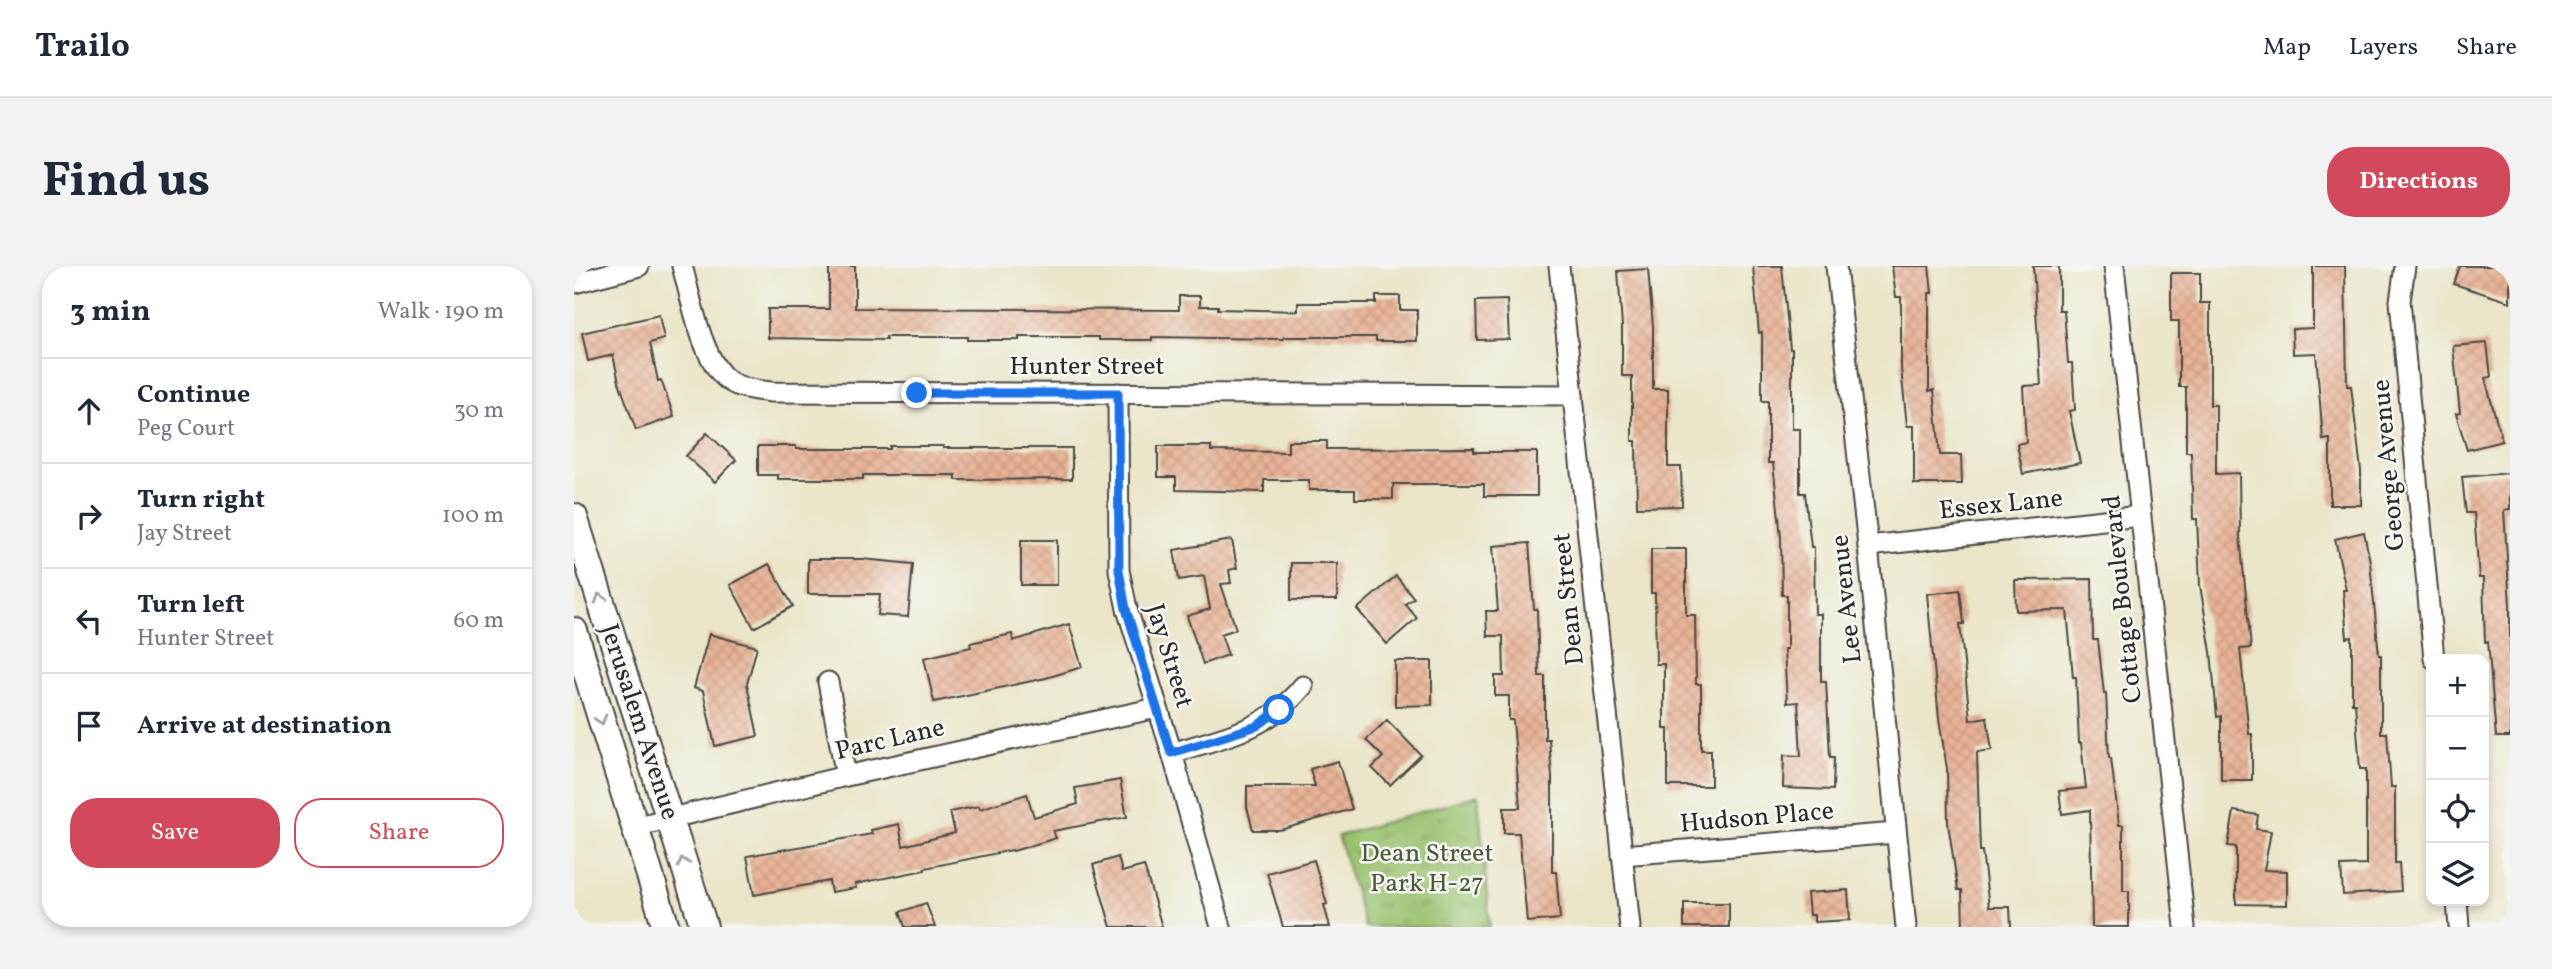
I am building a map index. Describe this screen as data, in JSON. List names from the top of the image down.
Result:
{
  "streets": {
    "main road": ["Jerusalem Avenue"],
    "street": [
      "Hunter Street",
      "George Avenue",
      "Essex Lane",
      "Dean Street",
      "Lee Avenue",
      "Cottage Boulevard",
      "Jay Street",
      "Parc Lane",
      "Hudson Place"
    ]
  },
  "crossings": [
    ["Hunter Street", "Dean Street"],
    ["Hunter Street", "Jay Street"],
    ["Essex Lane", "Lee Avenue"],
    ["Essex Lane", "Cottage Boulevard"],
    ["Dean Street", "Hudson Place"],
    ["Lee Avenue", "Hudson Place"],
    ["Jay Street", "Parc Lane"],
    ["Jerusalem Avenue", "Parc Lane"]
  ],
  "parks": ["Dean Street Park H-27"],
  "page": {
    "header": "Trailo",
    "nav": ["Map", "Layers", "Share"],
    "buttons": [
      "Directions",
      ["Save", "Share"]
    ],
    "title": "Find us",
    "heading": ["3 min", "Walk · 190 m"],
    "list": [
      ["Continue", "Peg Court", "30 m"],
      ["Turn right", "Jay Street", "100 m"],
      ["Turn left", "Hunter Street", "60 m"],
      "Arrive at destination"
    ],
    "map_buttons": ["+", "−"]
  }
}
